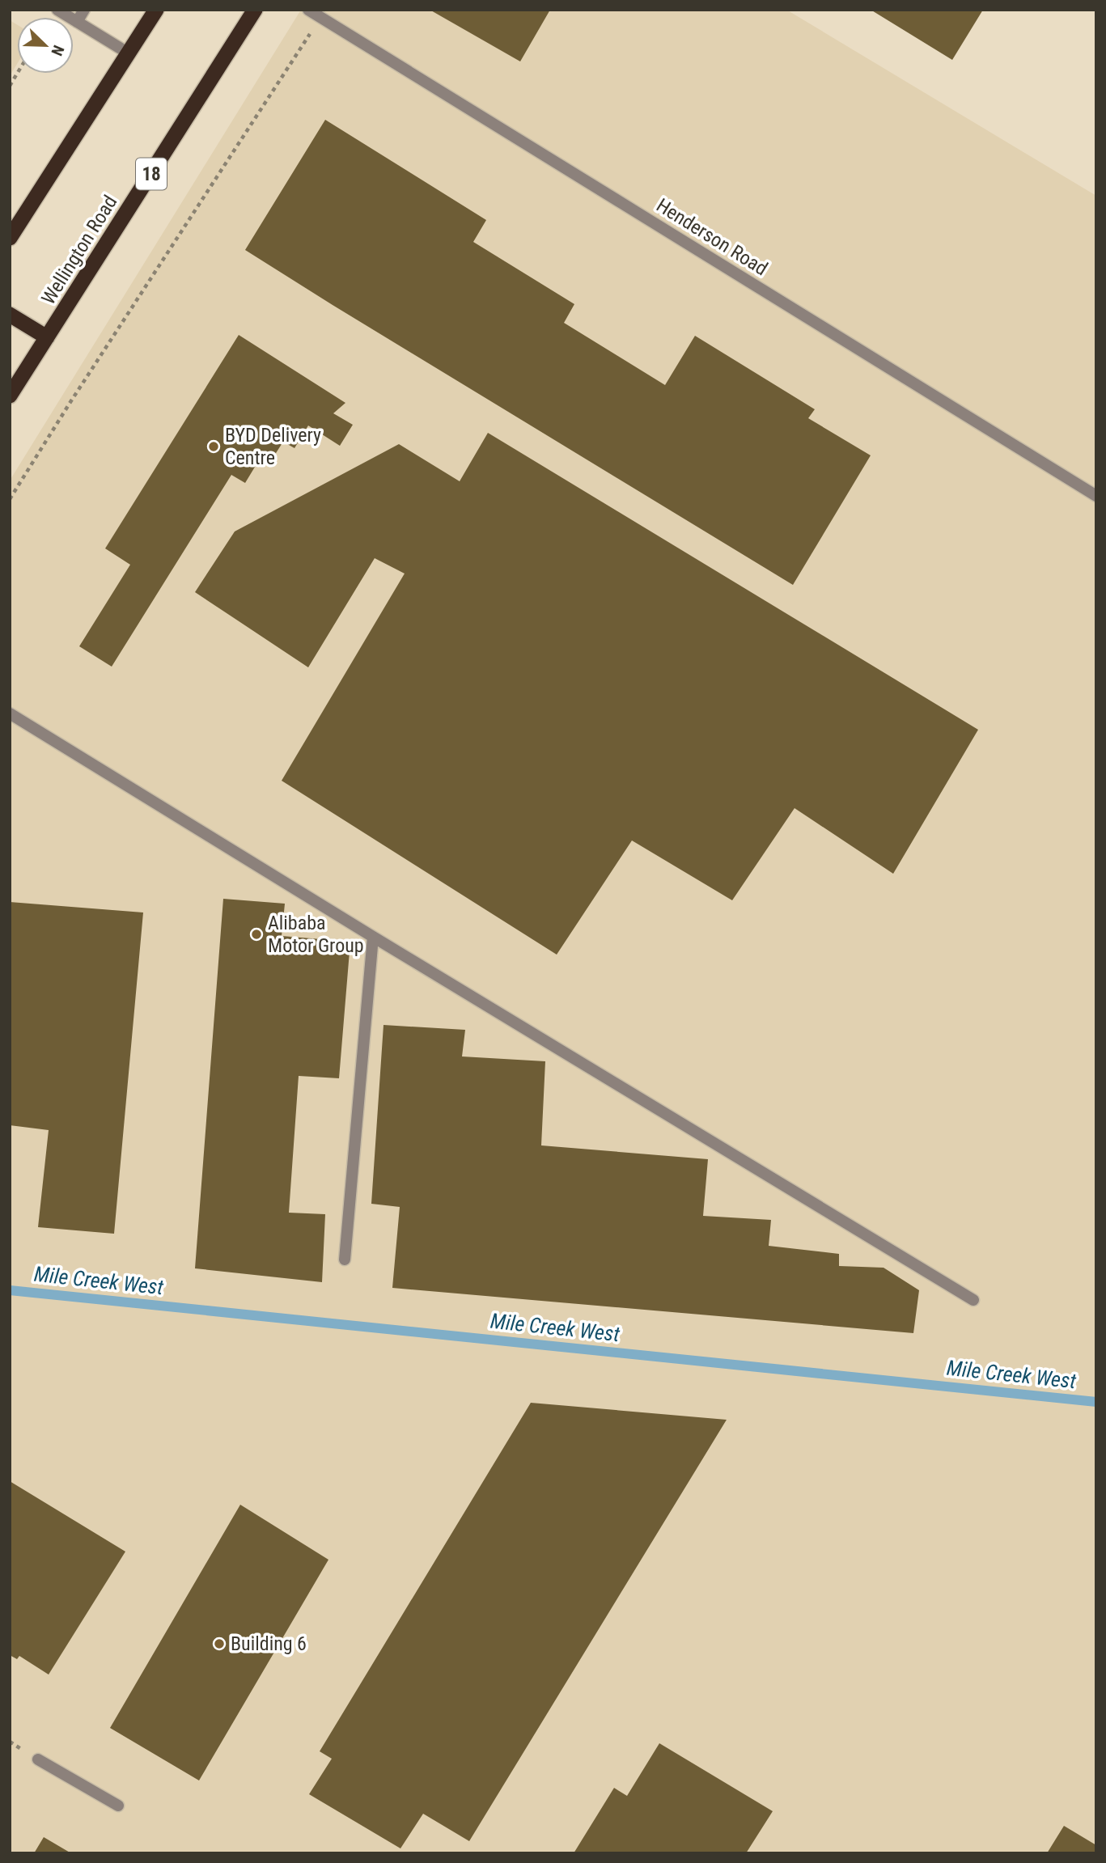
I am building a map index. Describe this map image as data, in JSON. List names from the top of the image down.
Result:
{
  "streets": {
    "highway": ["18", "Wellington Road"],
    "street": ["Henderson Road"]
  },
  "water": ["Mile Creek West"],
  "places": ["BYD Delivery Centre", "Alibaba Motor Group", "Building 6"],
  "north": "bottom right"
}
